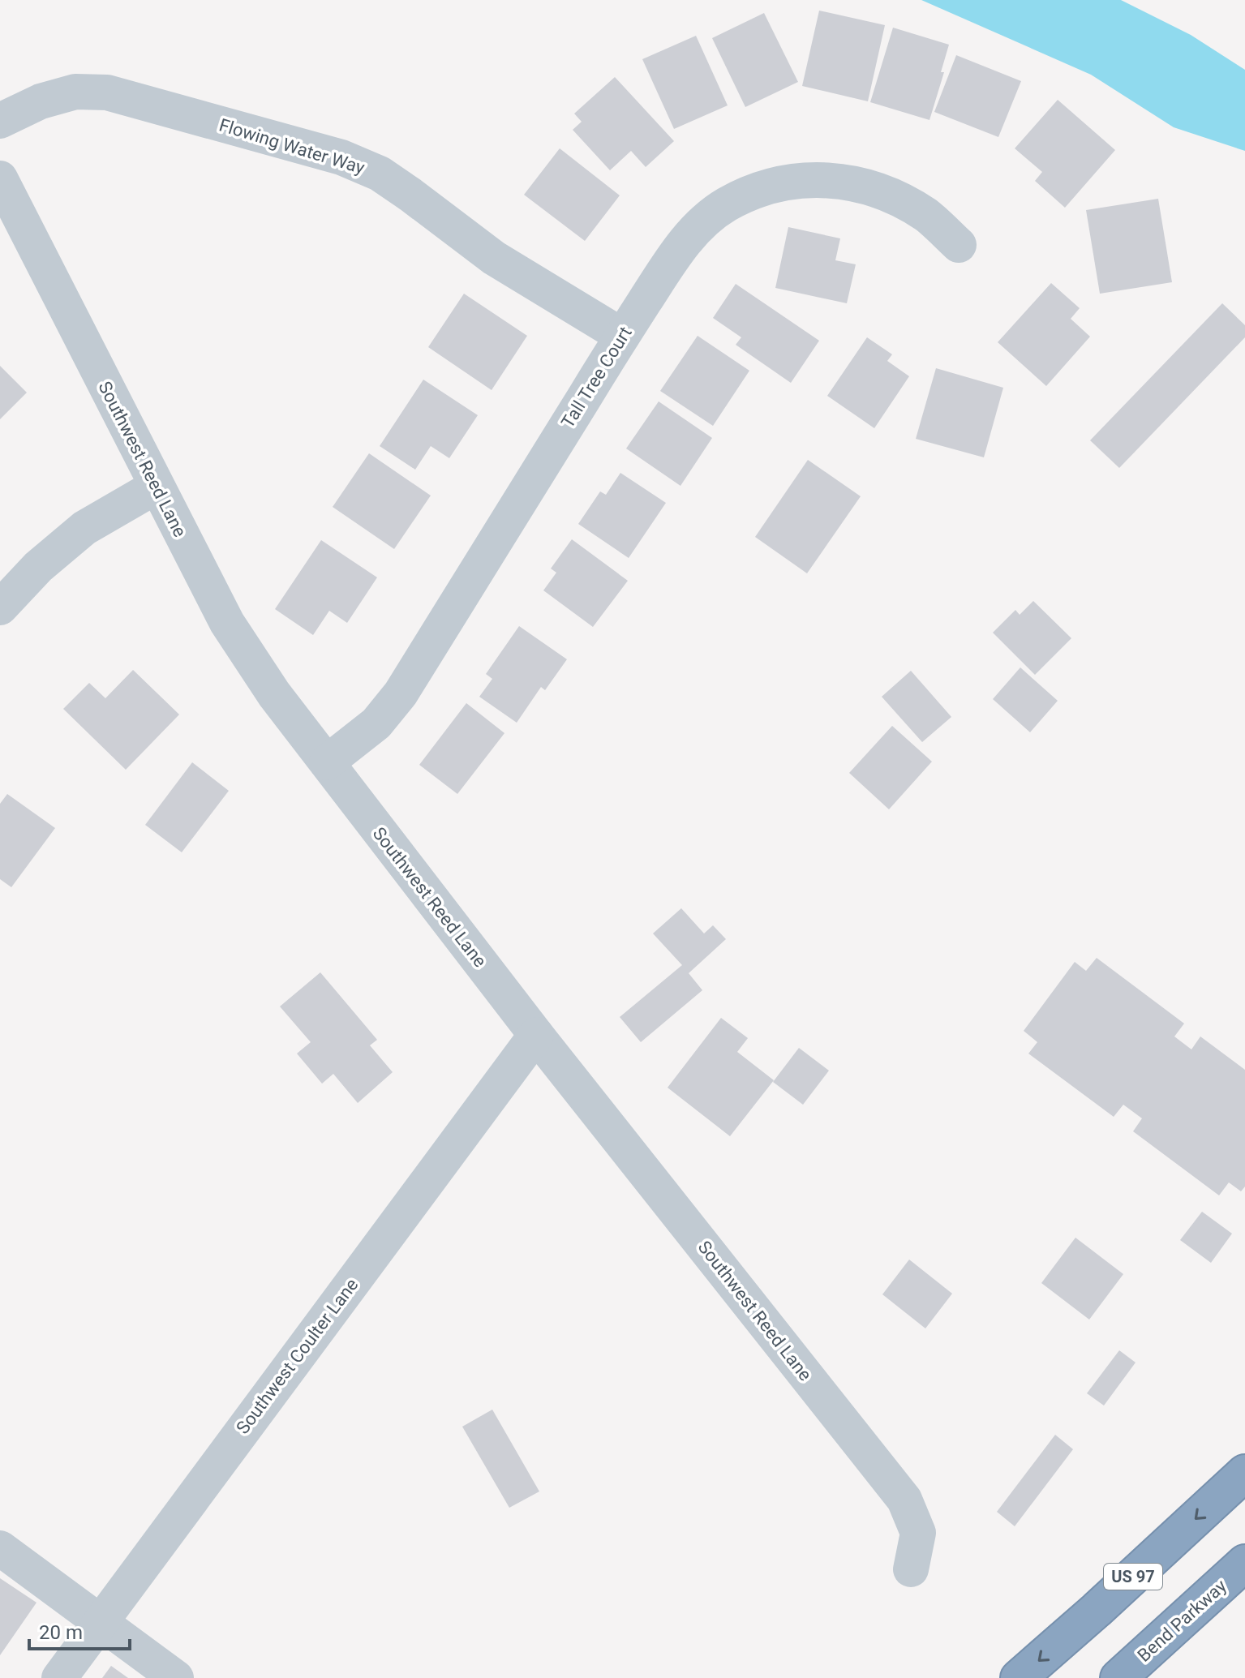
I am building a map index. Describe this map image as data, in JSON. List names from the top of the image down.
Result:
{
  "streets": {
    "highway": ["US 97", "Bend Parkway"],
    "street": [
      "Flowing Water Way",
      "Tall Tree Court",
      "Southwest Reed Lane",
      "Southwest Coulter Lane"
    ]
  },
  "crossings": [
    ["Flowing Water Way", "Tall Tree Court"],
    ["Tall Tree Court", "Southwest Reed Lane"],
    ["Southwest Reed Lane", "Southwest Coulter Lane"]
  ],
  "scale_bar": "20 m"
}
